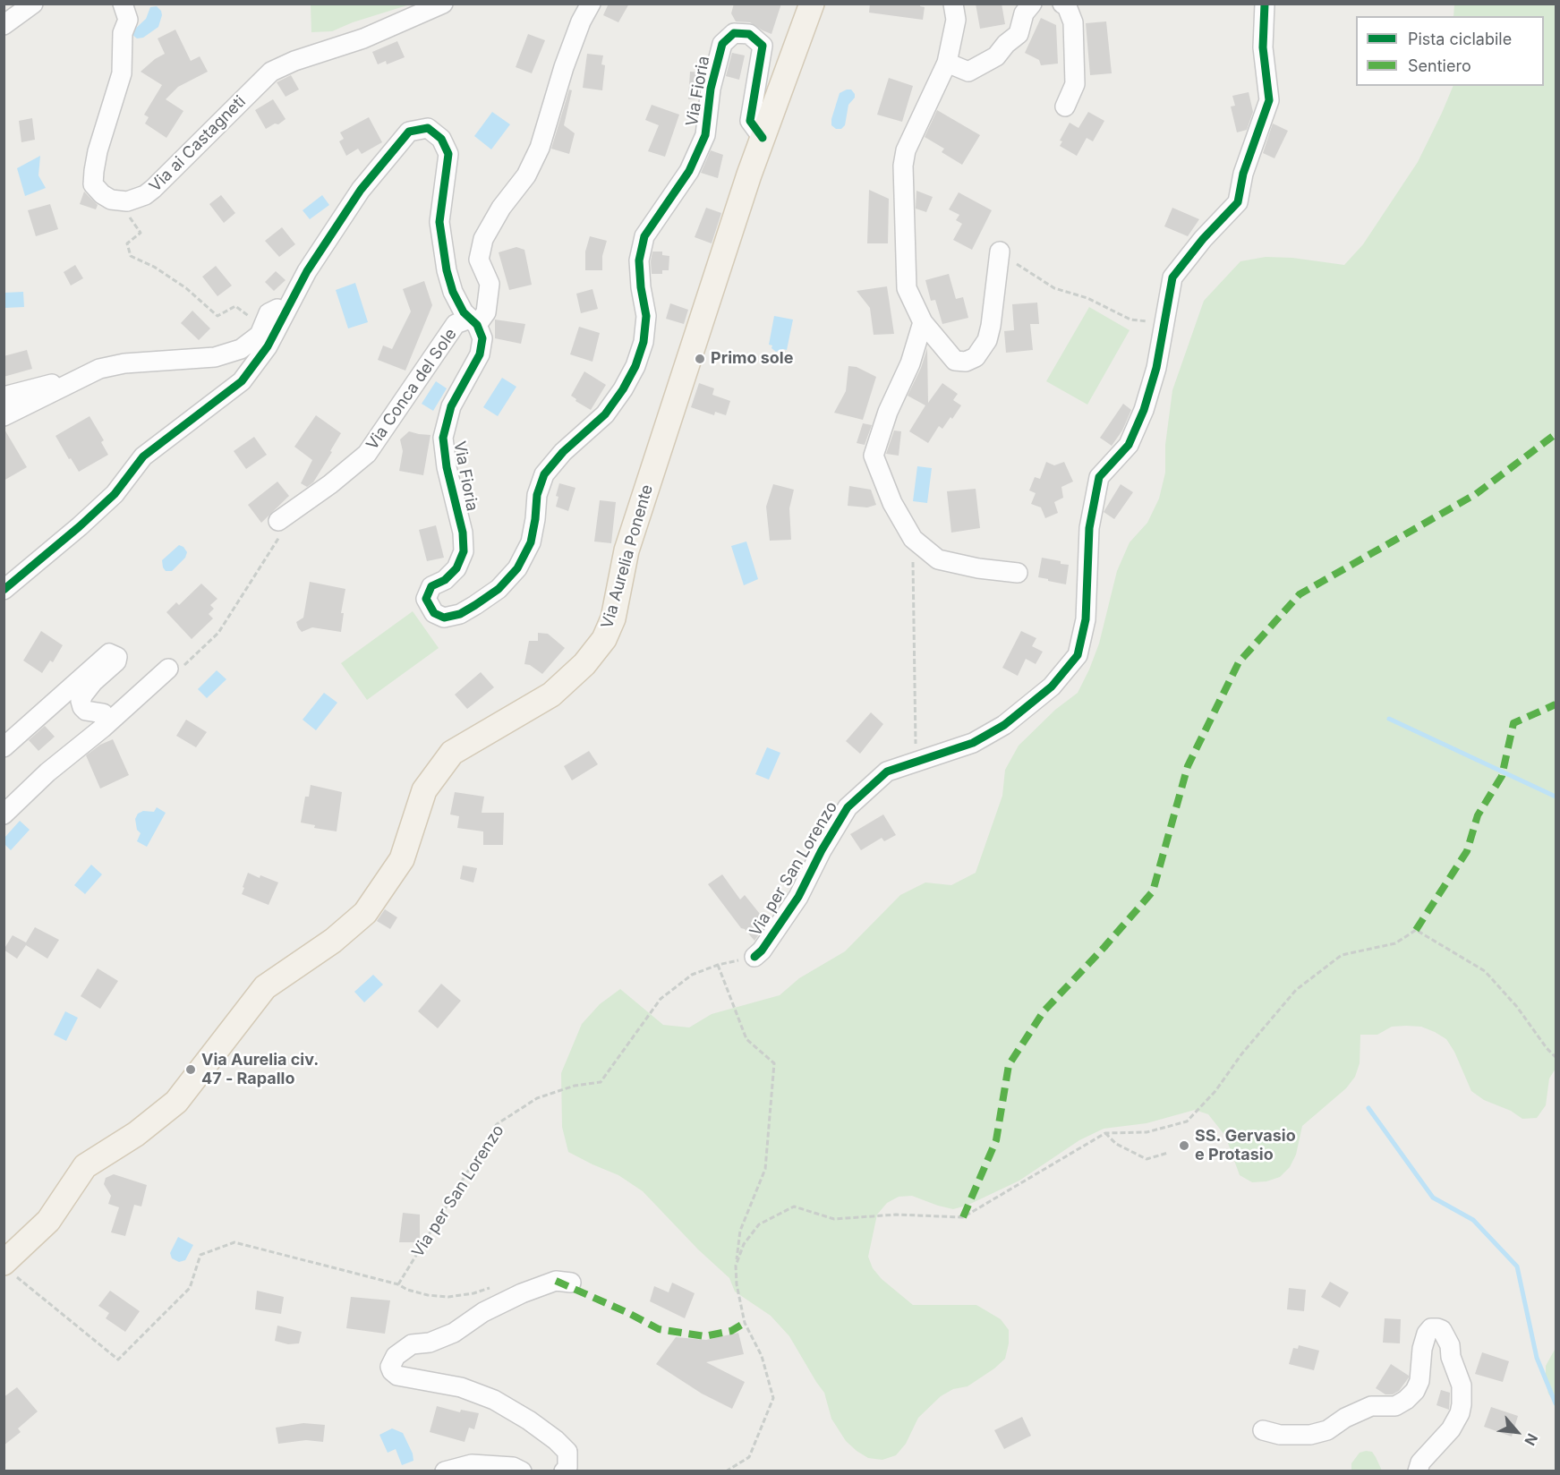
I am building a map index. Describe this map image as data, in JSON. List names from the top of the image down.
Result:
{
  "streets": {
    "main road": ["Via Aurelia Ponente"],
    "street": [
      "Via Fioria",
      "Via ai Castagneti",
      "Via Conca del Sole",
      "Via per San Lorenzo"
    ]
  },
  "crossings": [
    ["Via Fioria", "Via Conca del Sole"],
    ["Via Fioria", "Via Aurelia Ponente"]
  ],
  "places": ["Primo sole", "Via Aurelia civ. 47 - Rapallo", "SS. Gervasio e Protasio"],
  "legend": ["Pista ciclabile", "Sentiero"],
  "north": "bottom right"
}
